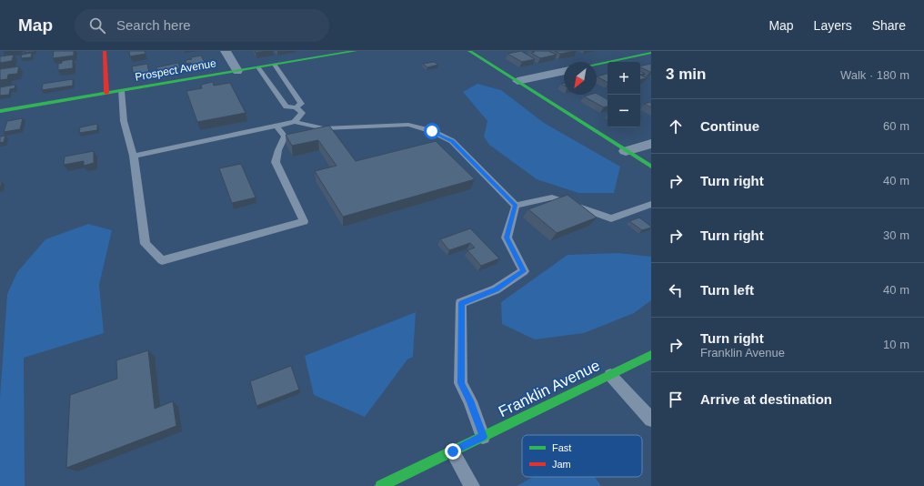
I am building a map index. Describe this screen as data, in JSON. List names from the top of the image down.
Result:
{
  "streets": {
    "street": ["Prospect Avenue", "Franklin Avenue"]
  },
  "legend": ["Fast", "Jam"],
  "north": "bottom left",
  "page": {
    "header": "Map",
    "search": "Search here",
    "nav": ["Map", "Layers", "Share"],
    "heading": ["3 min", "Walk · 180 m"],
    "map_buttons": ["+", "−"],
    "list": [
      ["Continue", "60 m"],
      ["Turn right", "40 m"],
      ["Turn right", "30 m"],
      ["Turn left", "40 m"],
      ["Turn right", "Franklin Avenue", "10 m"],
      "Arrive at destination"
    ]
  }
}
